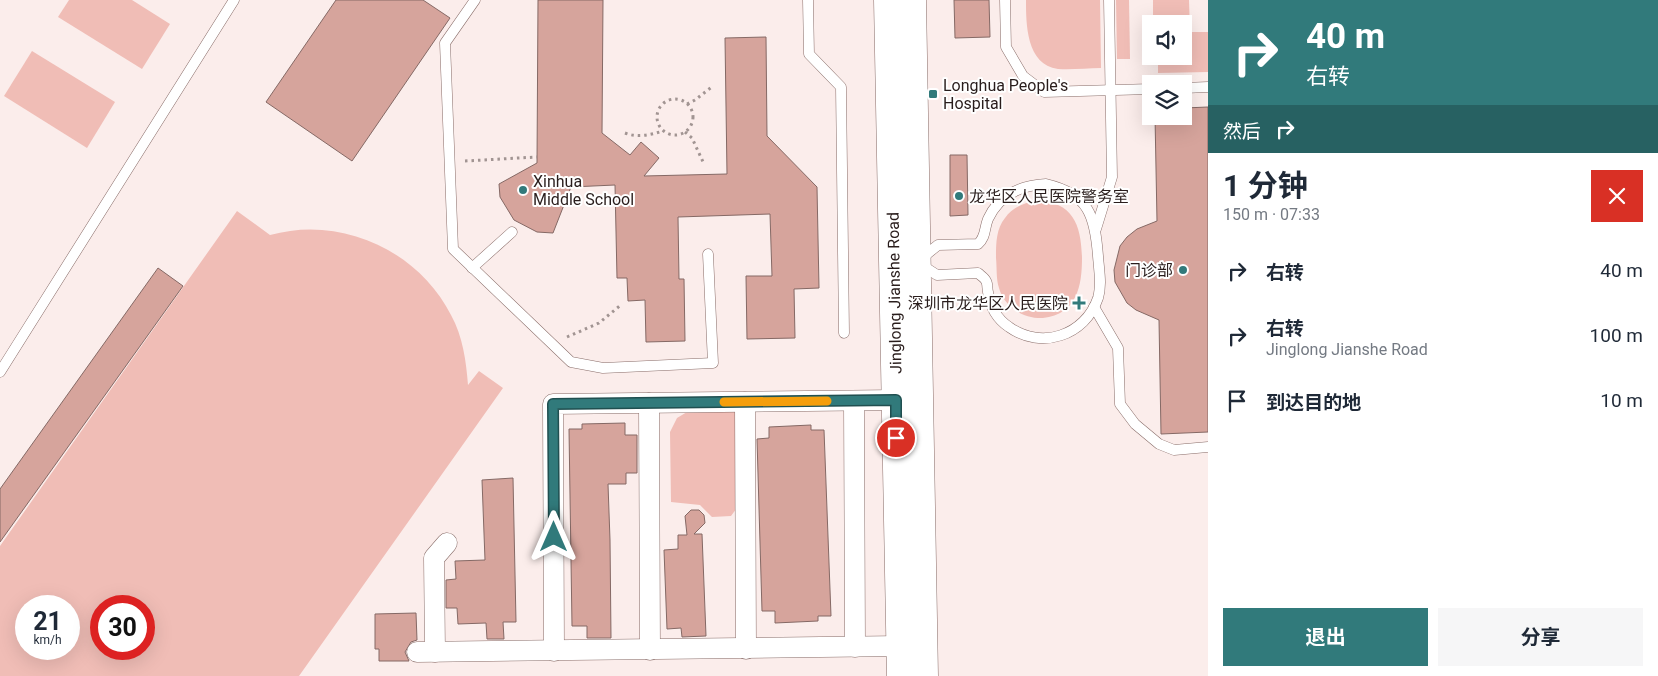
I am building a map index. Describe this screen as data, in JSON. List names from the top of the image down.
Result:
{
  "streets": {
    "main road": ["Jinglong Jianshe Road"]
  },
  "places": {
    "transit": ["Longhua People's Hospital"],
    "other": ["Xinhua Middle School", "龙华区人民医院警务室", "门诊部"],
    "health": ["深圳市龙华区人民医院"]
  },
  "page": {
    "turn": ["40 m", "右转"],
    "then": "然后",
    "heading": ["1 分钟", "150 m · 07:33"],
    "list": [
      {
        "name": "右转",
        "value": "40 m"
      },
      {
        "name": "右转",
        "note": "Jinglong Jianshe Road",
        "value": "100 m"
      },
      {
        "name": "到达目的地",
        "value": "10 m"
      }
    ],
    "speed": "21 km/h",
    "limit": "30",
    "buttons": ["退出", "分享"]
  }
}
